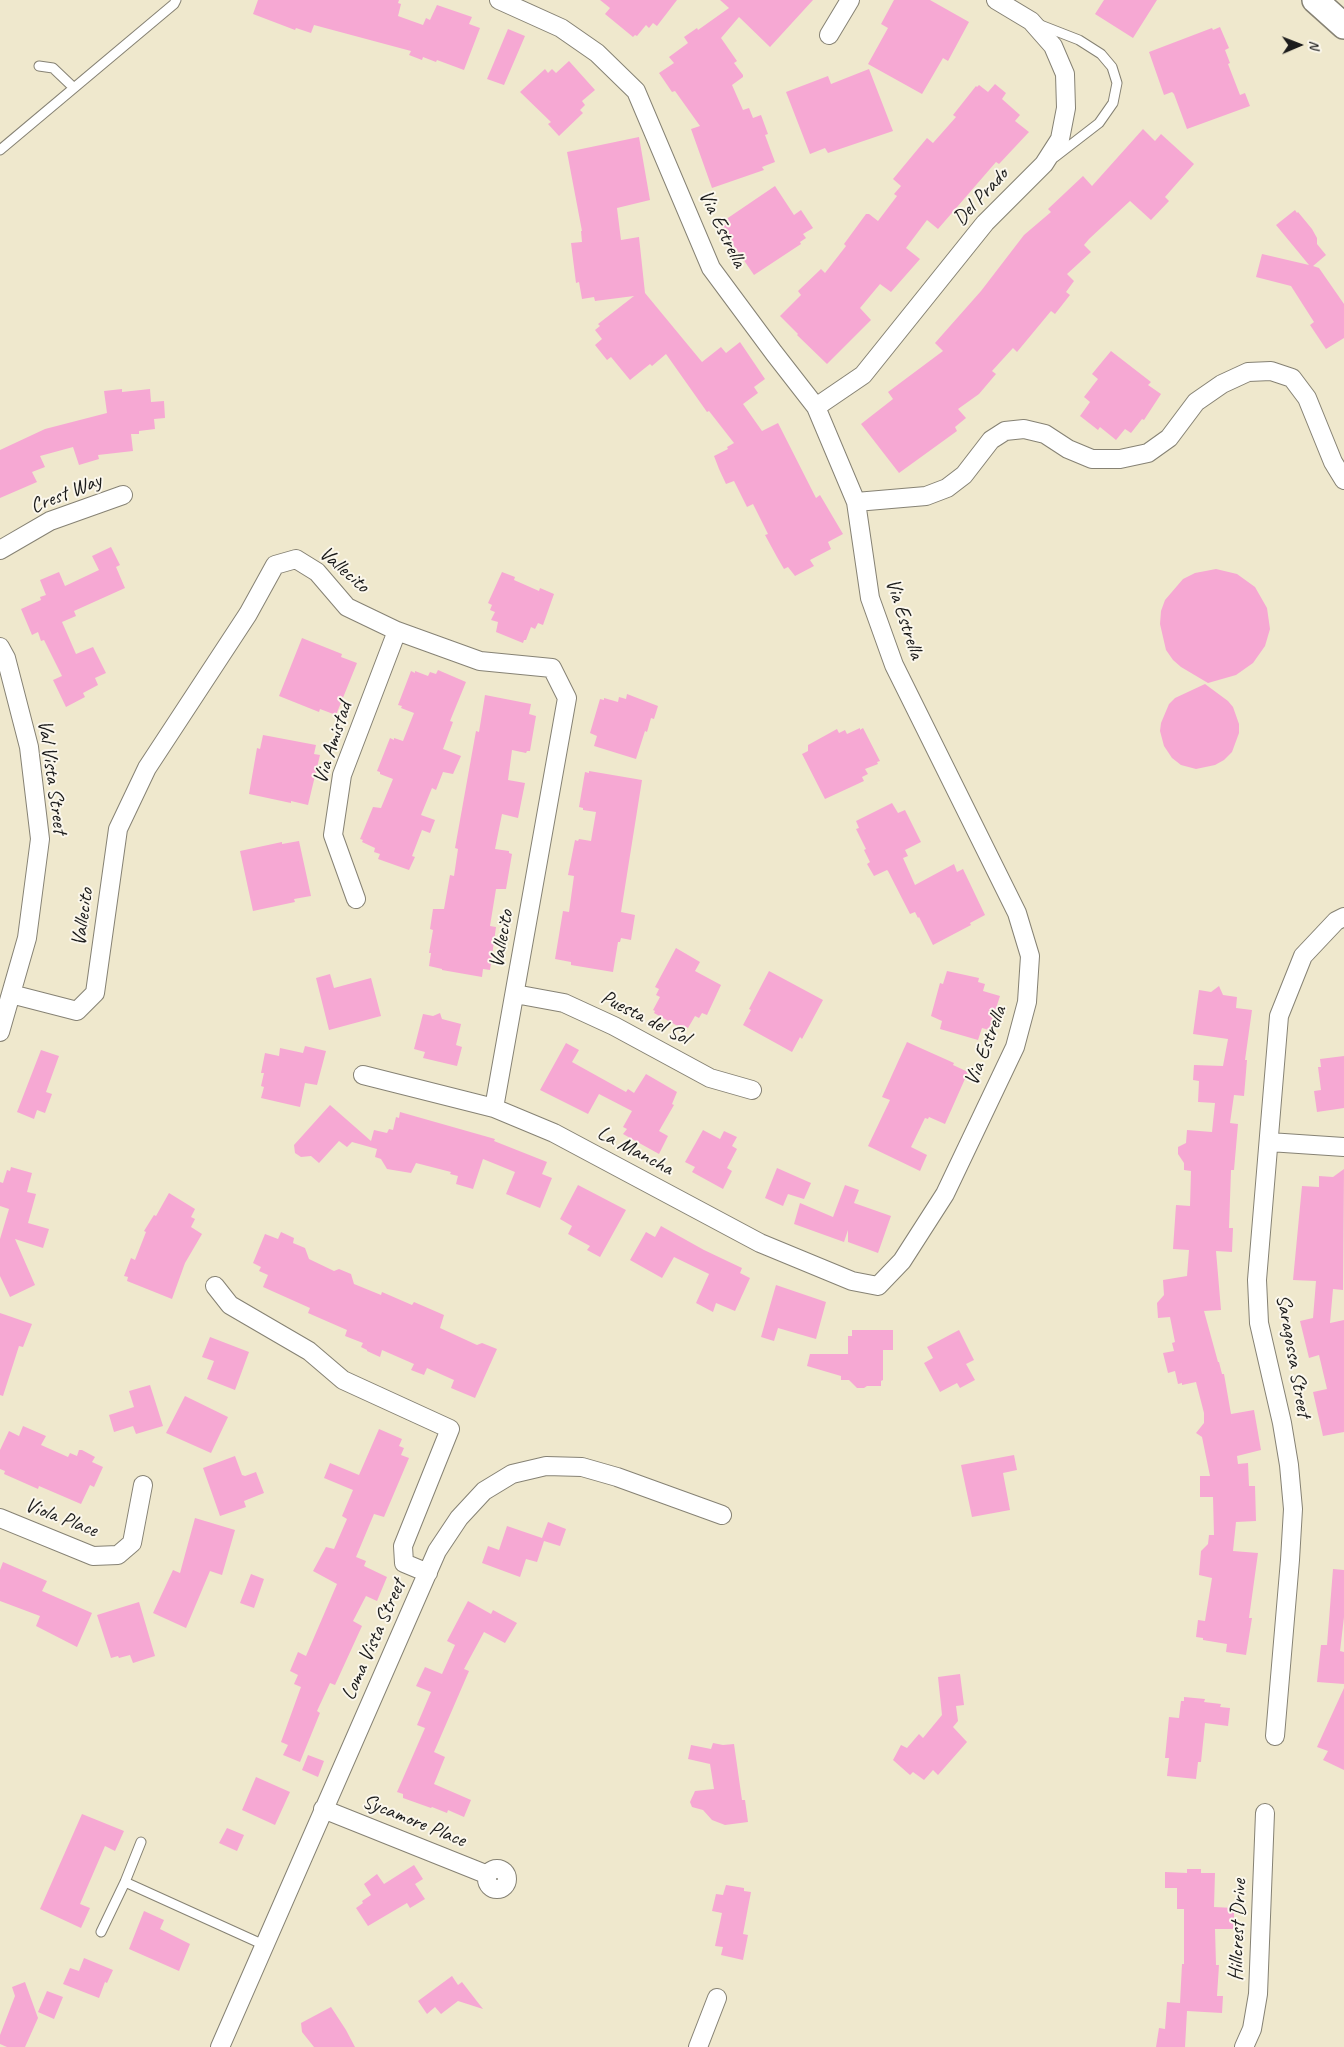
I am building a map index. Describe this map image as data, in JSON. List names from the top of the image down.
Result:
{
  "streets": {
    "street": [
      "Del Prado",
      "Via Estrella",
      "Crest Way",
      "Vallecito",
      "Via Amistad",
      "Val Vista Street",
      "Puesta del Sol",
      "La Mancha",
      "Saragossa Street",
      "Viola Place",
      "Loma Vista Street",
      "Sycamore Place",
      "Hillcrest Drive"
    ]
  },
  "crossings": [
    ["Del Prado", "Via Estrella"],
    ["Via Estrella", "La Mancha"],
    ["Vallecito", "Via Amistad"],
    ["Vallecito", "Val Vista Street"],
    ["Vallecito", "Puesta del Sol"],
    ["Vallecito", "La Mancha"],
    ["Loma Vista Street", "Sycamore Place"]
  ],
  "north": "right"
}
